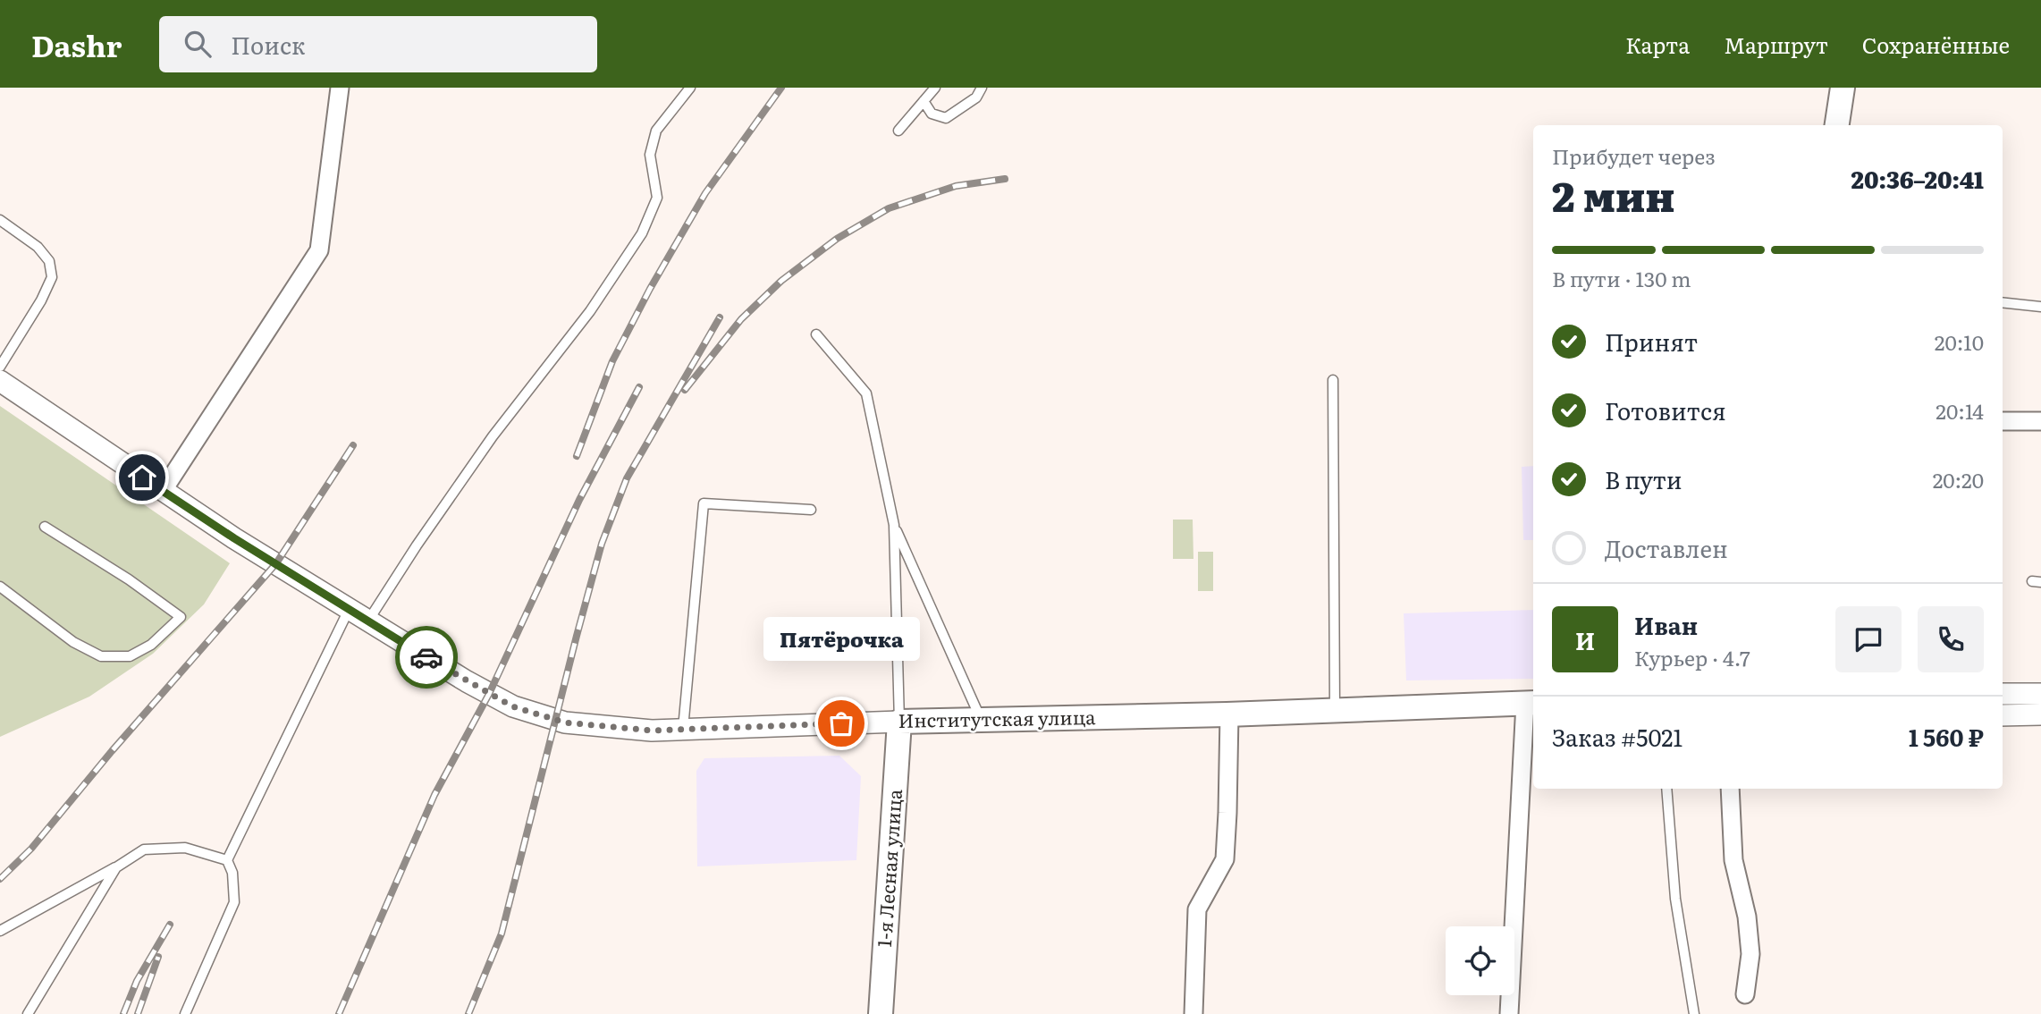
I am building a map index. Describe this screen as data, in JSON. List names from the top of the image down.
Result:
{
  "streets": {
    "main road": ["Институтская улица", "1-я Лесная улица"]
  },
  "crossings": [
    ["Институтская улица", "1-я Лесная улица"]
  ],
  "places": ["Пятёрочка"],
  "page": {
    "header": "Dashr",
    "search": "Поиск",
    "nav": ["Карта", "Маршрут", "Сохранённые"],
    "heading": ["2 мин", "Прибудет через", "20:36–20:41"],
    "panel": [
      "Иван",
      "Курьер · 4.7",
      "Заказ #5021",
      "1 560 ₽"
    ],
    "bar": "В пути · 130 m",
    "list": [
      ["Принят", "20:10"],
      ["Готовится", "20:14"],
      ["В пути", "20:20"],
      "Доставлен"
    ],
    "round": "И",
    "bubble": "Пятёрочка"
  }
}
